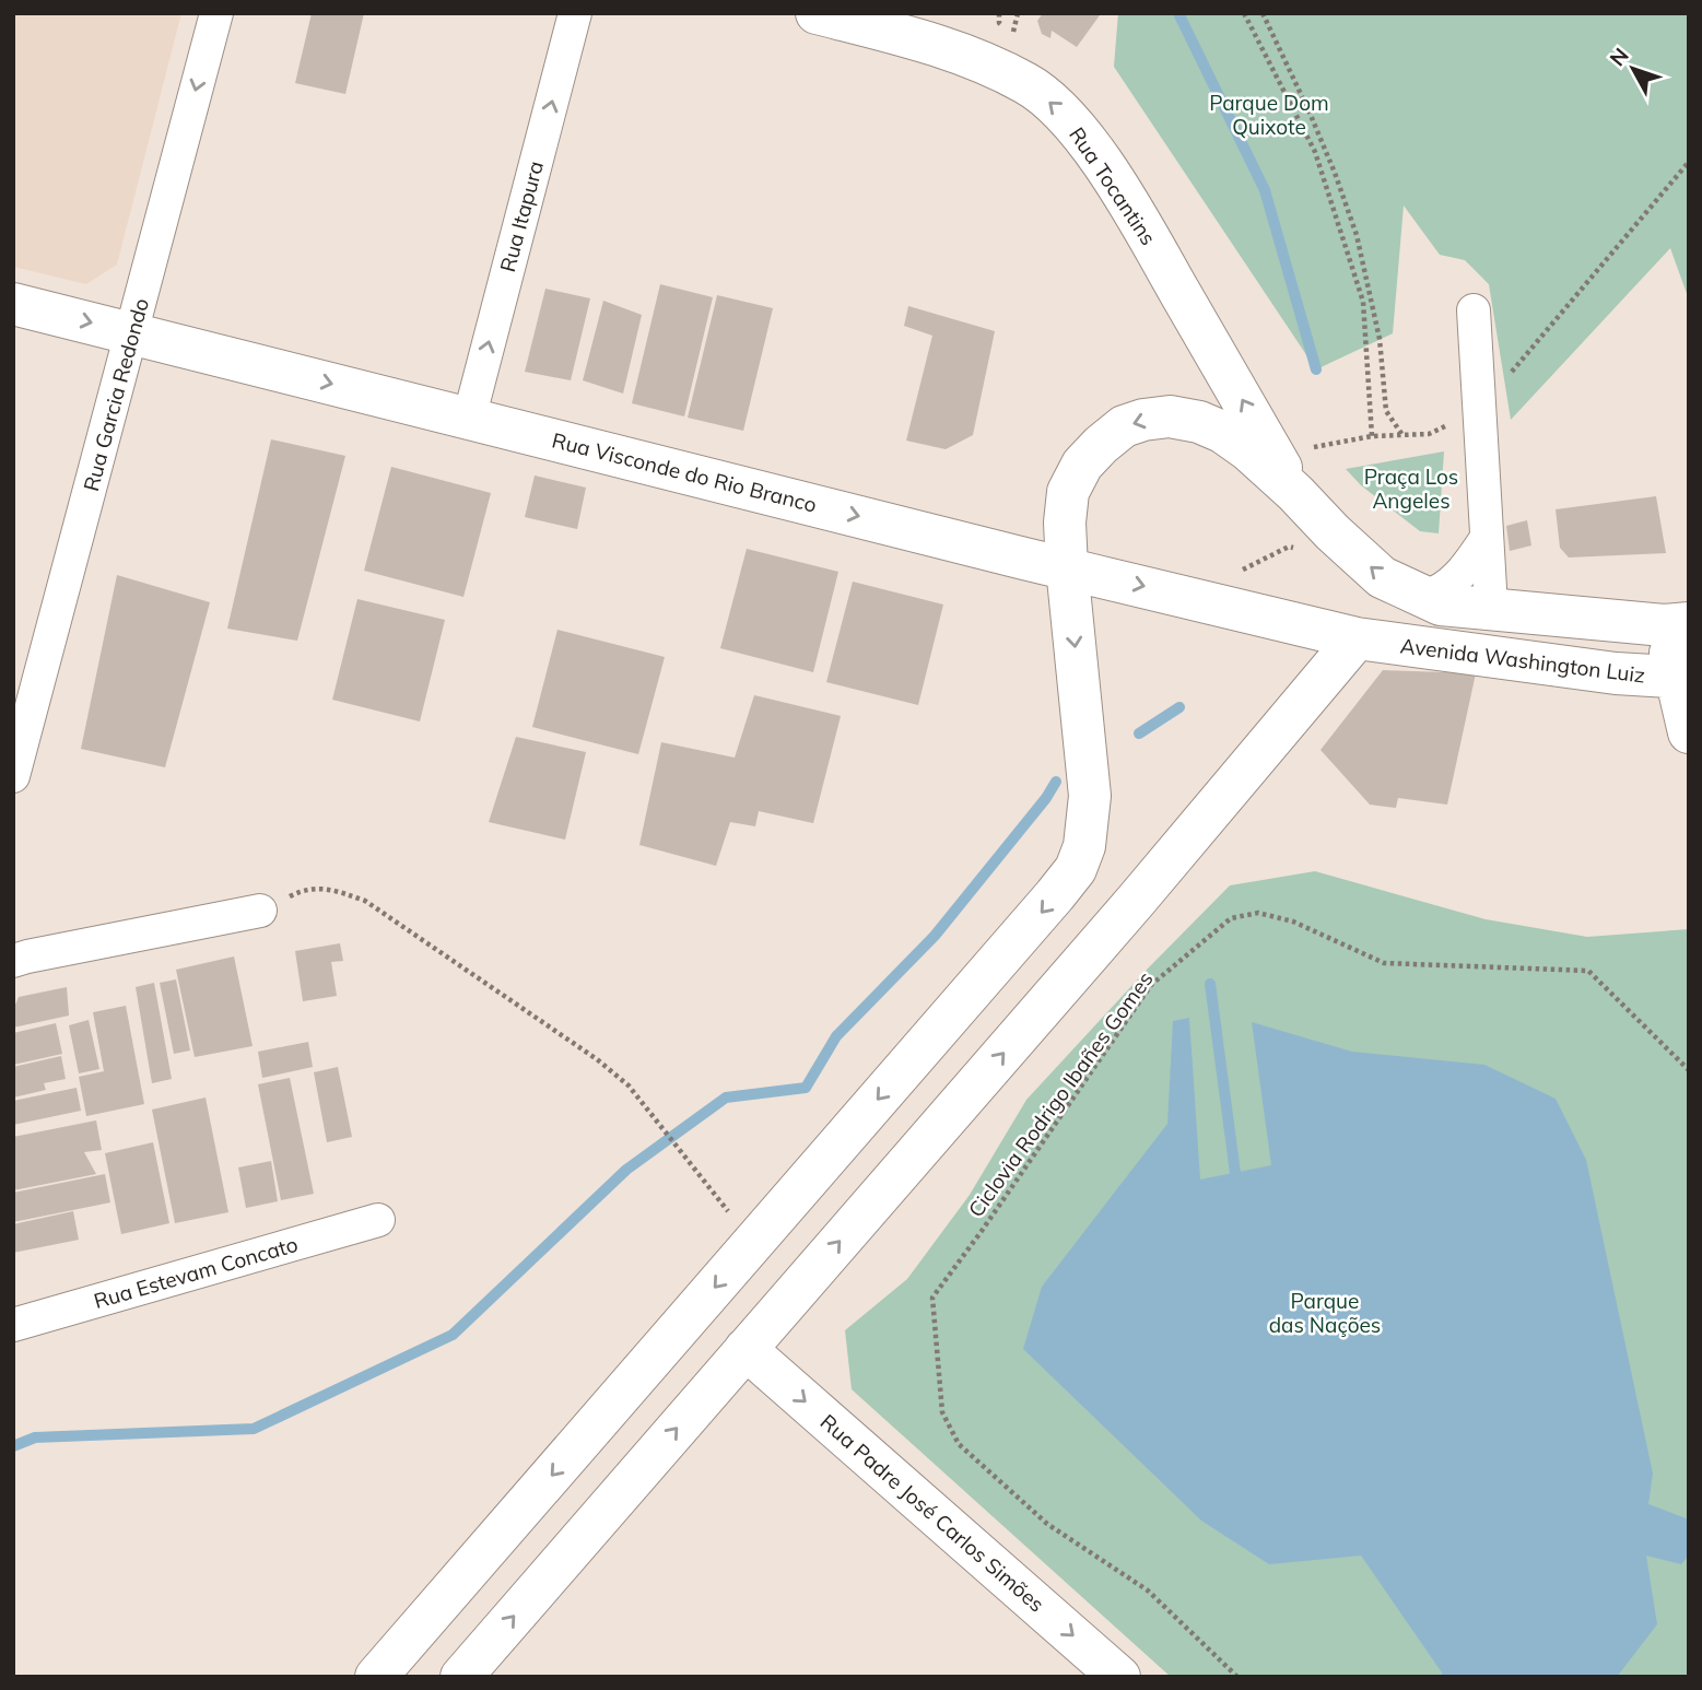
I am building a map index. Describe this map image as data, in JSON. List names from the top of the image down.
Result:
{
  "streets": {
    "main road": [
      "Rua Tocantins",
      "Rua Visconde do Rio Branco",
      "Avenida Washington Luiz",
      "Rua Padre José Carlos Simões"
    ],
    "street": ["Rua Itapura", "Rua Garcia Redondo", "Rua Estevam Concato"],
    "path": ["Ciclovia Rodrigo Ibañes Gomes"]
  },
  "crossings": [
    ["Rua Itapura", "Rua Visconde do Rio Branco"],
    ["Rua Garcia Redondo", "Rua Visconde do Rio Branco"],
    ["Rua Visconde do Rio Branco", "Avenida Washington Luiz"]
  ],
  "one_way": [
    "Rua Tocantins",
    "Rua Itapura",
    "Rua Garcia Redondo",
    "Rua Visconde do Rio Branco",
    "Rua Padre José Carlos Simões"
  ],
  "parks": ["Parque Dom Quixote", "Praça Los Angeles", "Parque das Nações"],
  "north": "top left"
}
